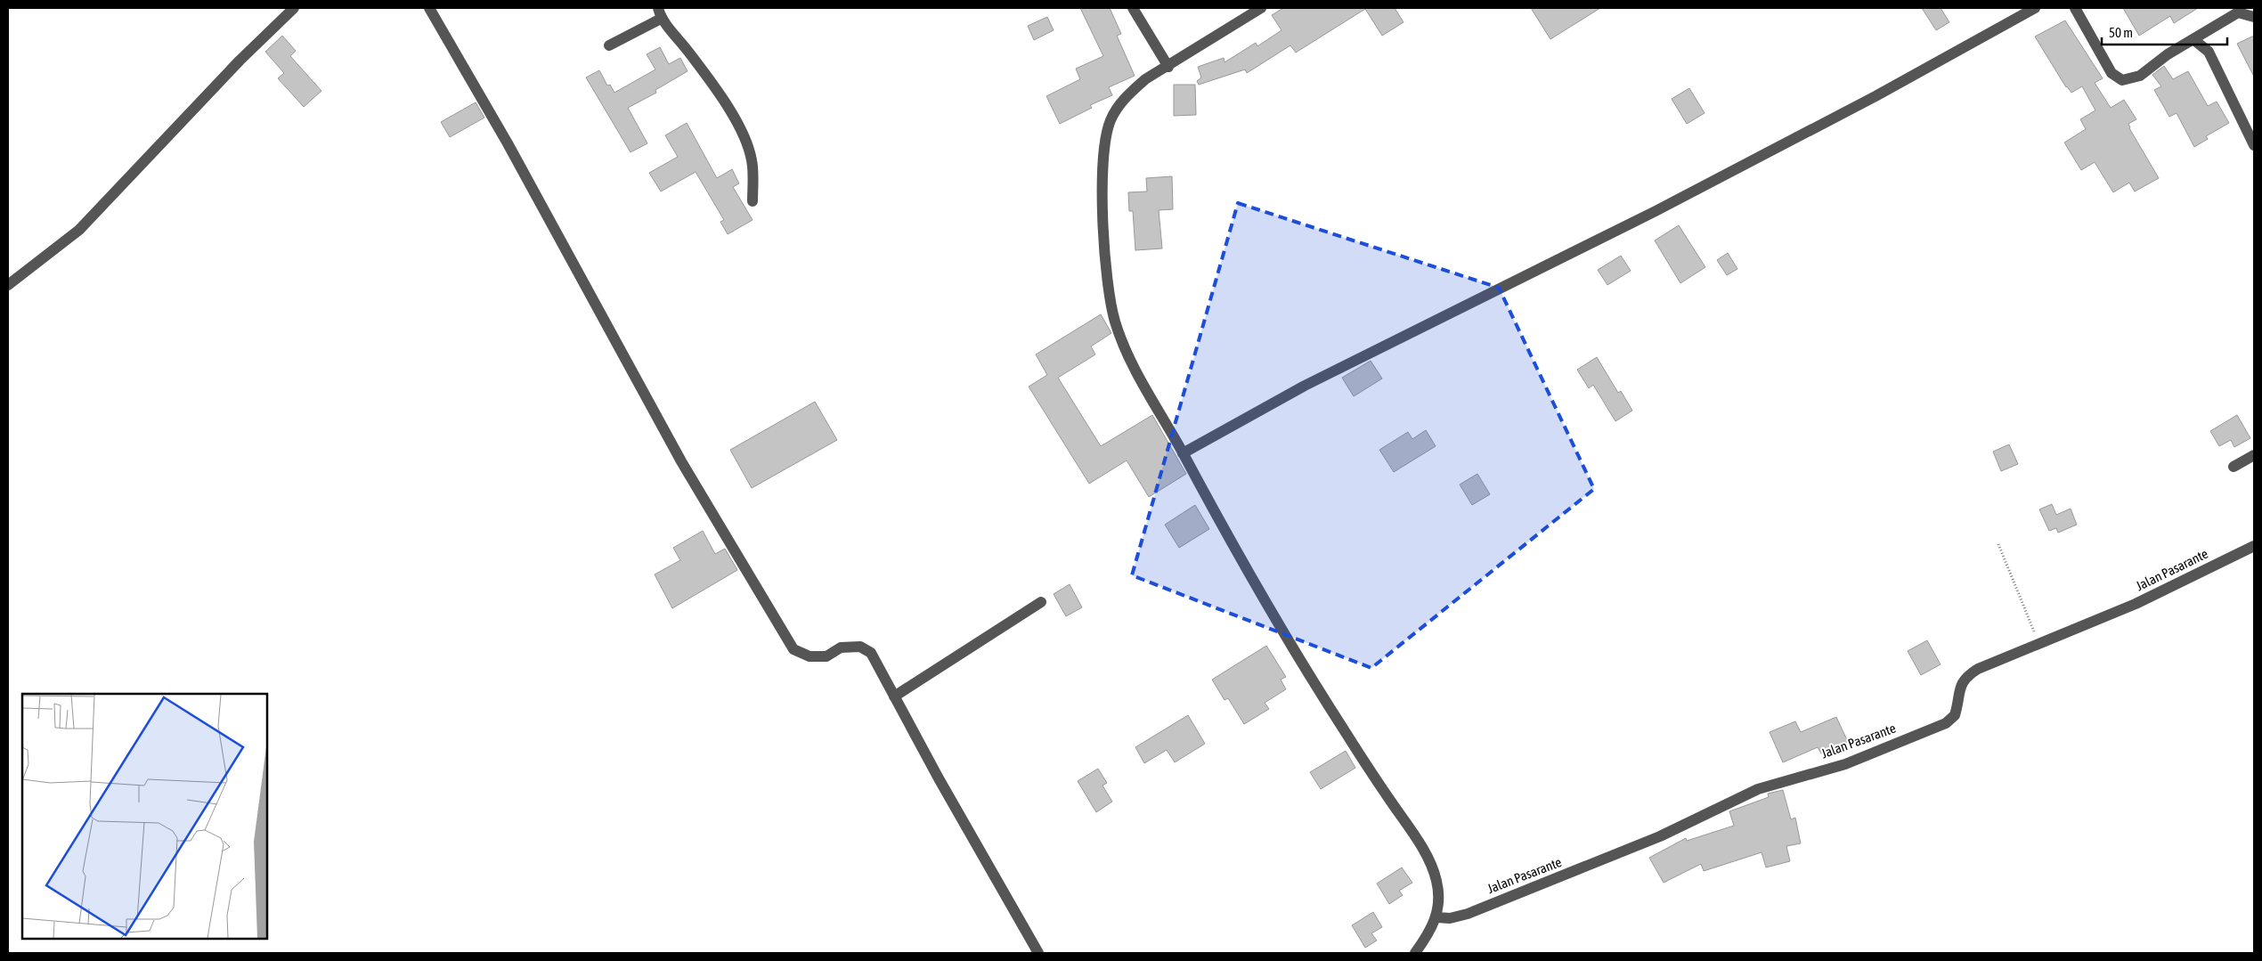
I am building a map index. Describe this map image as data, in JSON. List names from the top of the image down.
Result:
{
  "streets": {
    "street": ["Jalan Pasarante"]
  },
  "scale_bar": "50 m"
}
